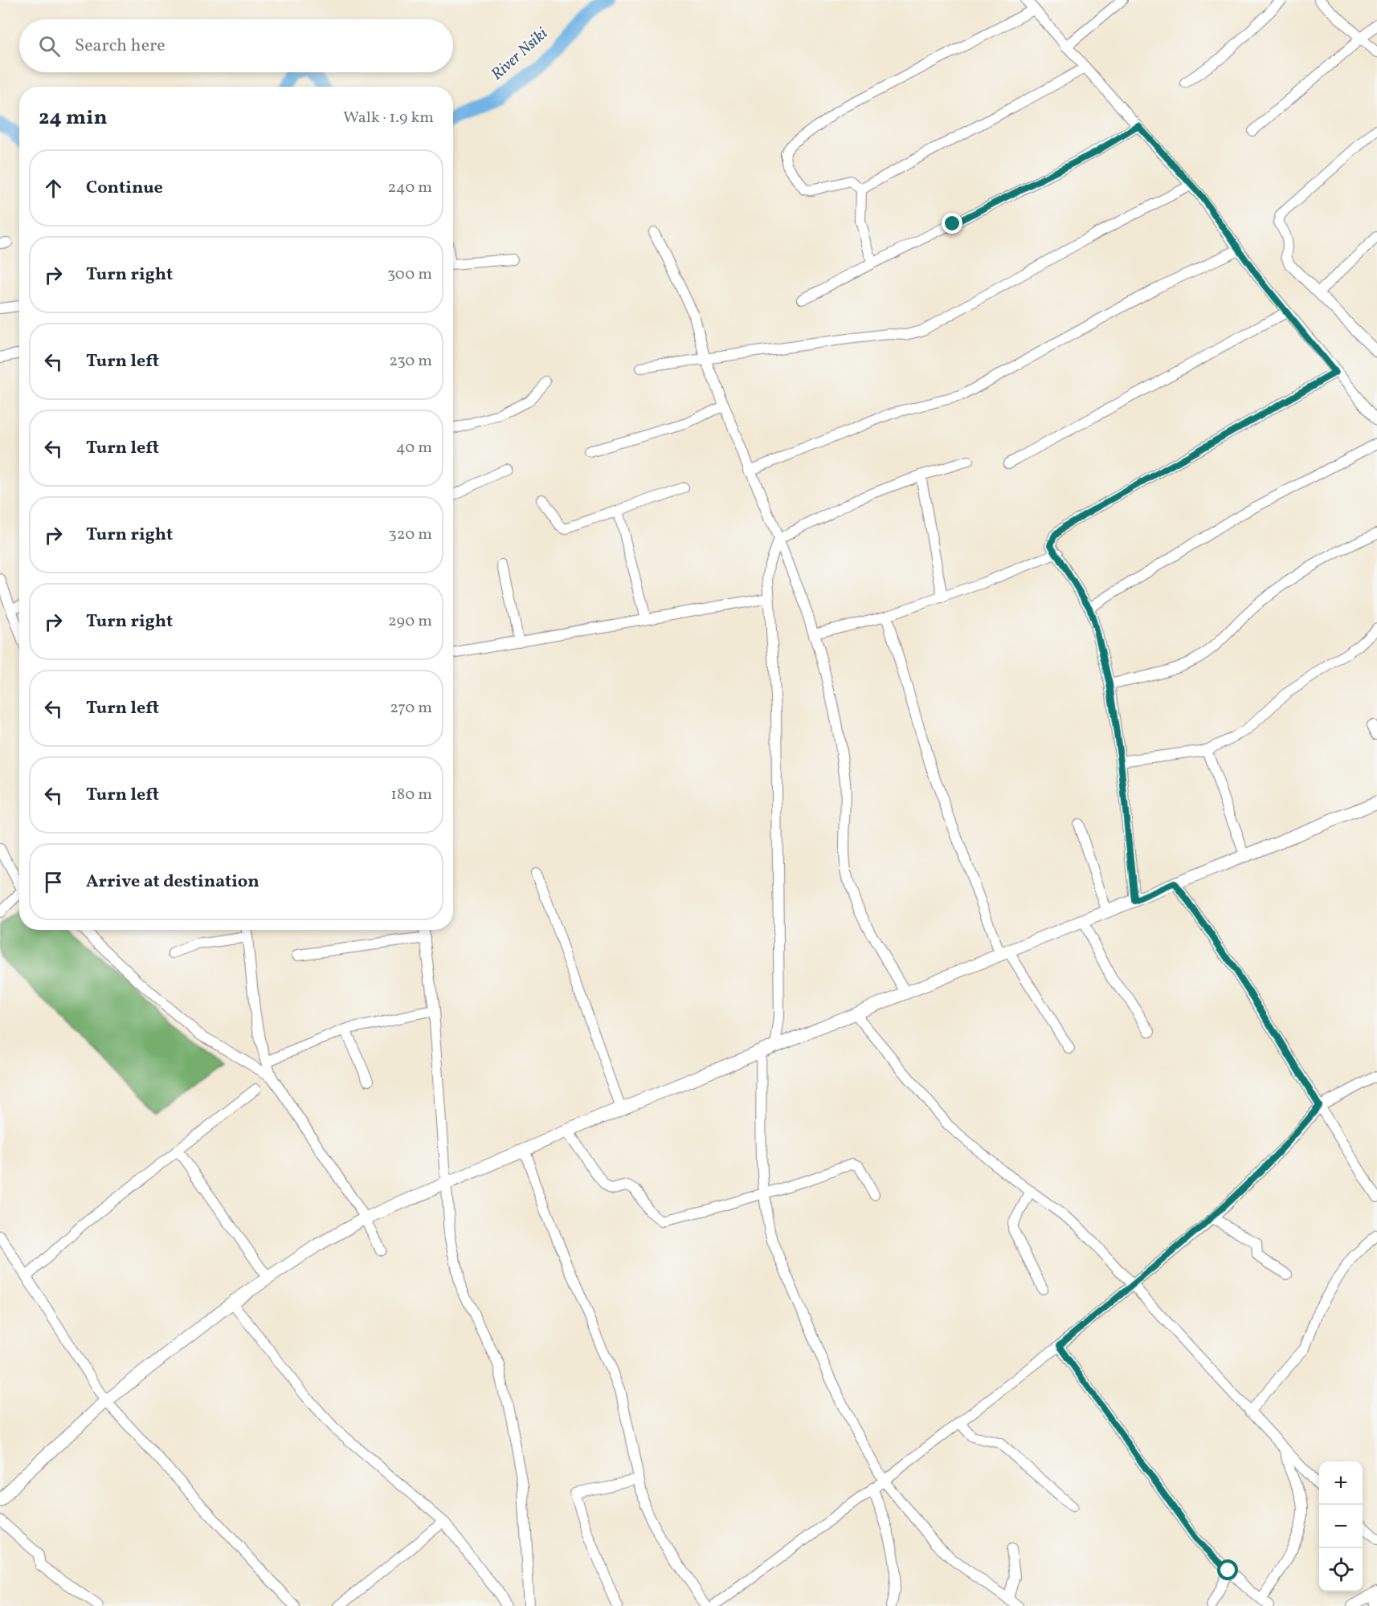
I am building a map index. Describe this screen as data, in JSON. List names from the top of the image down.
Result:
{
  "water": ["River Nsiki"],
  "page": {
    "search": "Search here",
    "heading": ["24 min", "Walk · 1.9 km"],
    "list": [
      ["Continue", "240 m"],
      ["Turn right", "300 m"],
      ["Turn left", "230 m"],
      ["Turn left", "40 m"],
      ["Turn right", "320 m"],
      ["Turn right", "290 m"],
      ["Turn left", "270 m"],
      ["Turn left", "180 m"],
      "Arrive at destination"
    ],
    "map_buttons": ["+", "−"]
  }
}
